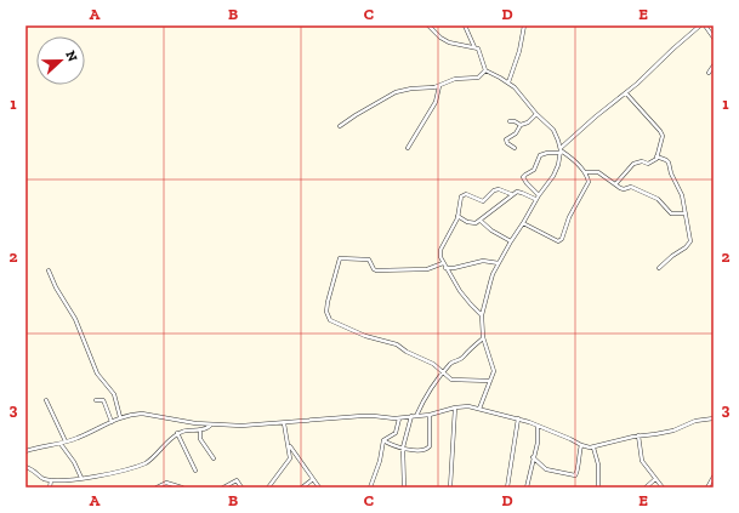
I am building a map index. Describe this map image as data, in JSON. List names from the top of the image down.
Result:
{
  "north": "right",
  "grid": {
    "columns": [
      "A",
      "B",
      "C",
      "D",
      "E"
    ],
    "rows": ["1", "2", "3"]
  }
}
